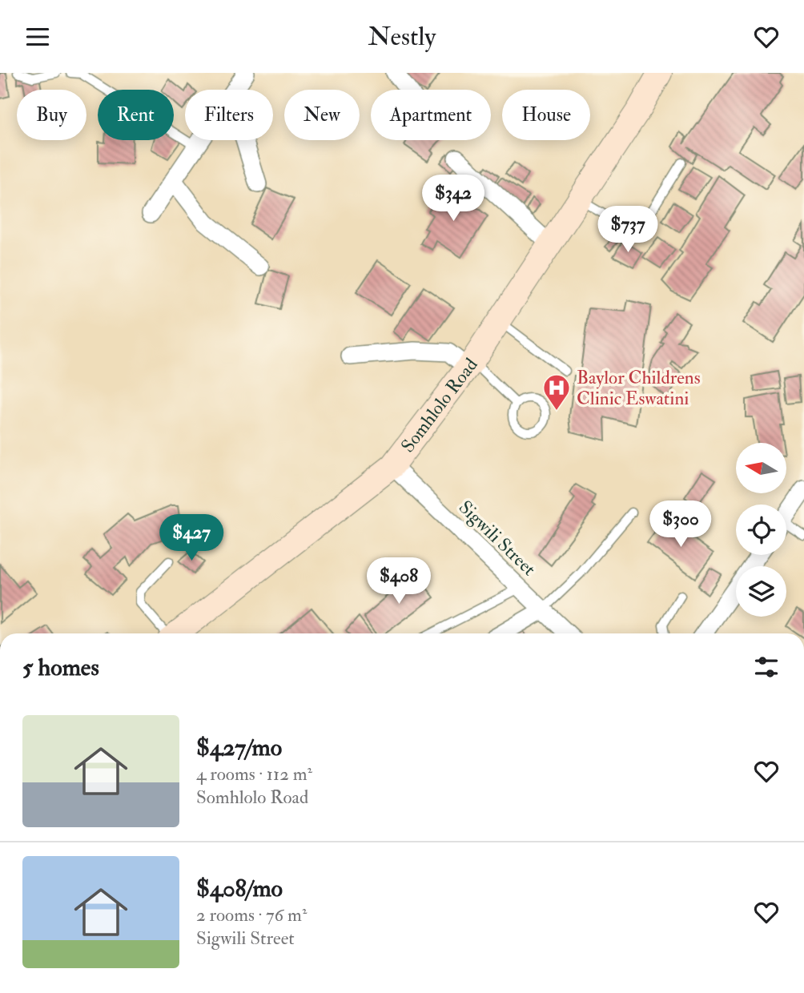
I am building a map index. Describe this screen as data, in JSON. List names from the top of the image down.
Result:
{
  "streets": {
    "main road": ["Somhlolo Road"],
    "street": ["Sigwili Street"]
  },
  "crossings": [
    ["Somhlolo Road", "Sigwili Street"]
  ],
  "places": {
    "hospital": ["Baylor Childrens Clinic Eswatini"]
  },
  "north": "left",
  "page": {
    "header": "Nestly",
    "chip": [
      "Buy",
      "Rent",
      "Filters",
      "New",
      "Apartment",
      "House"
    ],
    "price": [
      "$342",
      "$737",
      "$300",
      "$427",
      "$408"
    ],
    "heading": "5 homes",
    "list": [
      {
        "name": "$427/mo",
        "note": "4 rooms · 112 m² · Somhlolo Road"
      },
      {
        "name": "$408/mo",
        "note": "2 rooms · 76 m² · Sigwili Street"
      }
    ]
  }
}
